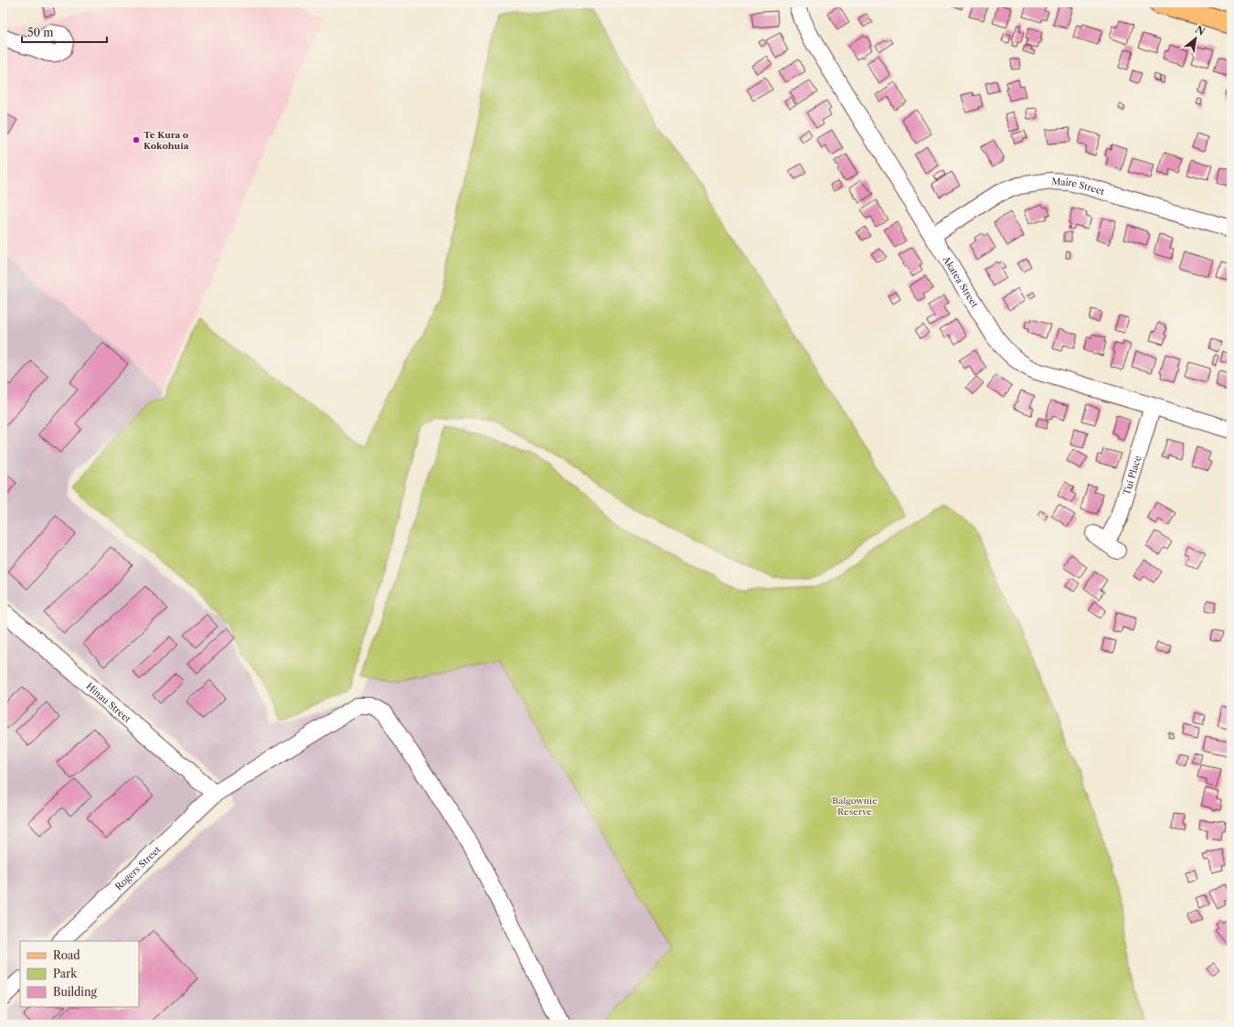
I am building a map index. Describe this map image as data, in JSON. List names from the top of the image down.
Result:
{
  "streets": {
    "street": [
      "Maire Street",
      "Akatea Street",
      "Tui Place",
      "Hinau Street",
      "Rogers Street"
    ]
  },
  "crossings": [
    ["Maire Street", "Akatea Street"],
    ["Akatea Street", "Tui Place"],
    ["Hinau Street", "Rogers Street"]
  ],
  "parks": ["Balgownie Reserve"],
  "places": ["Te Kura o Kokohuia"],
  "legend": ["Road", "Park", "Building"],
  "scale_bar": "50 m",
  "north": "top right"
}
